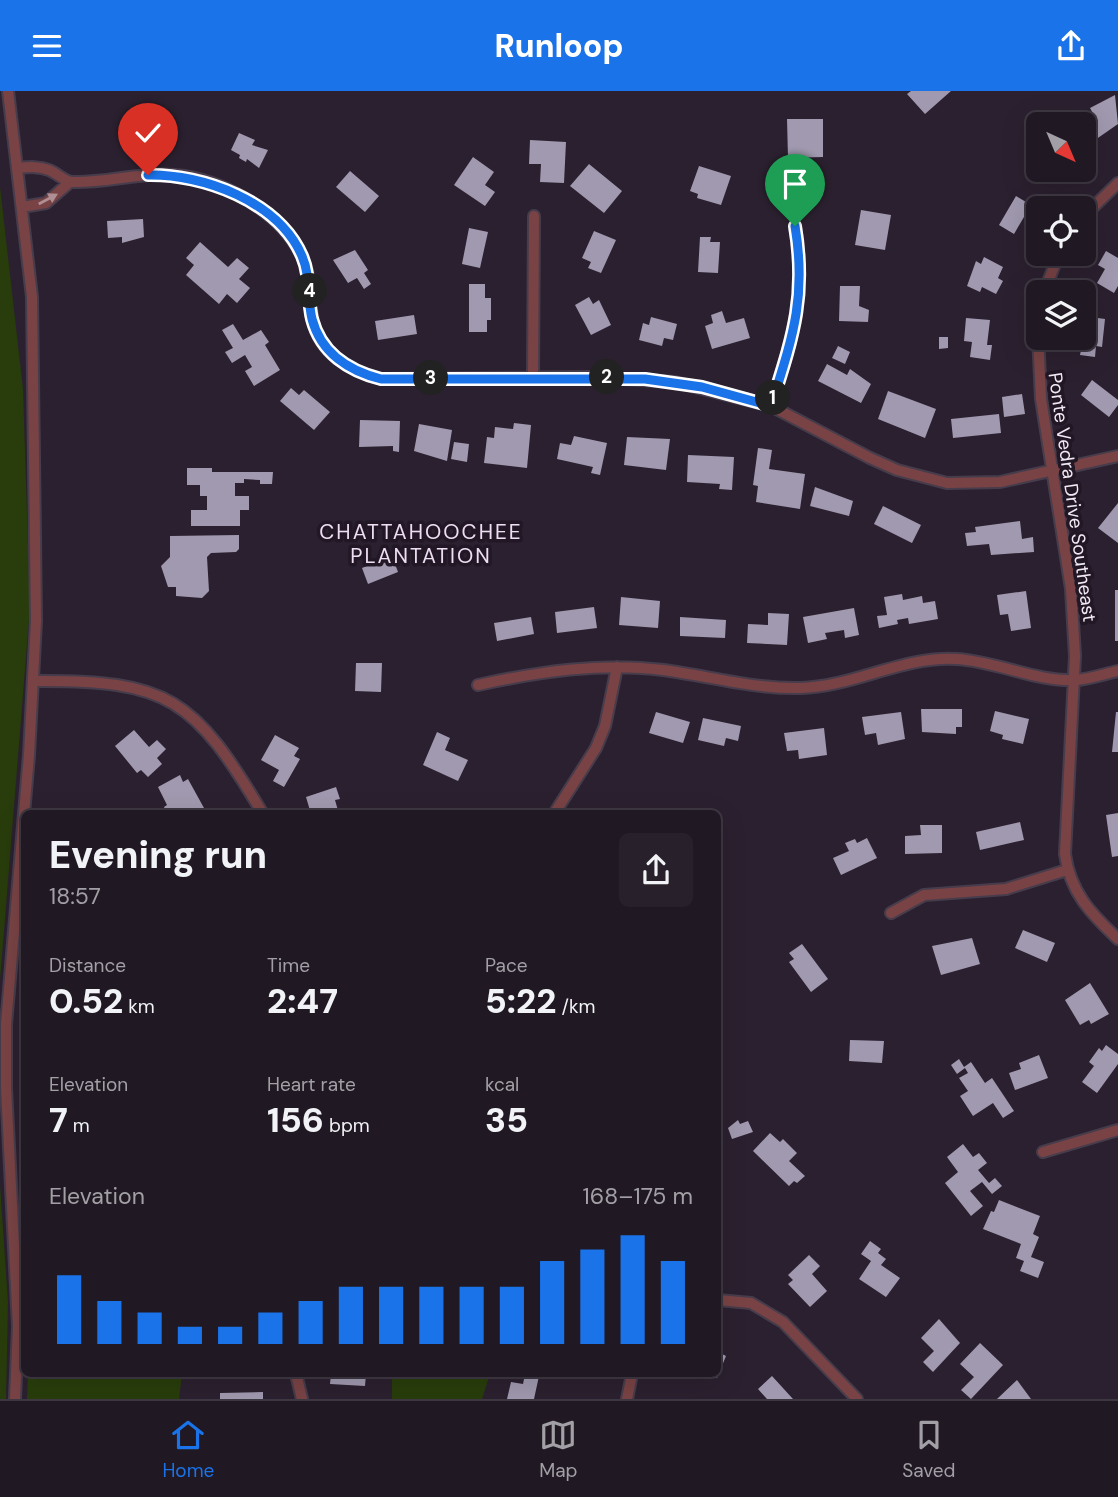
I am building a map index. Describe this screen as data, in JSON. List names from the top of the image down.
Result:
{
  "streets": {
    "street": ["Ponte Vedra Drive Southeast"]
  },
  "districts": ["CHATTAHOOCHEE PLANTATION"],
  "north": "bottom right",
  "page": {
    "header": "Runloop",
    "pins": [
      "4",
      "2",
      "3",
      "1"
    ],
    "heading": ["Evening run", "18:57"],
    "stats": [
      ["Distance", "0.52 km"],
      ["Time", "2:47"],
      ["Pace", "5:22 /km"],
      ["Elevation", "7 m"],
      ["Heart rate", "156 bpm"],
      ["kcal", "35"]
    ],
    "chart": ["Elevation", "168–175 m"],
    "tabs": ["Home", "Map", "Saved"]
  }
}
